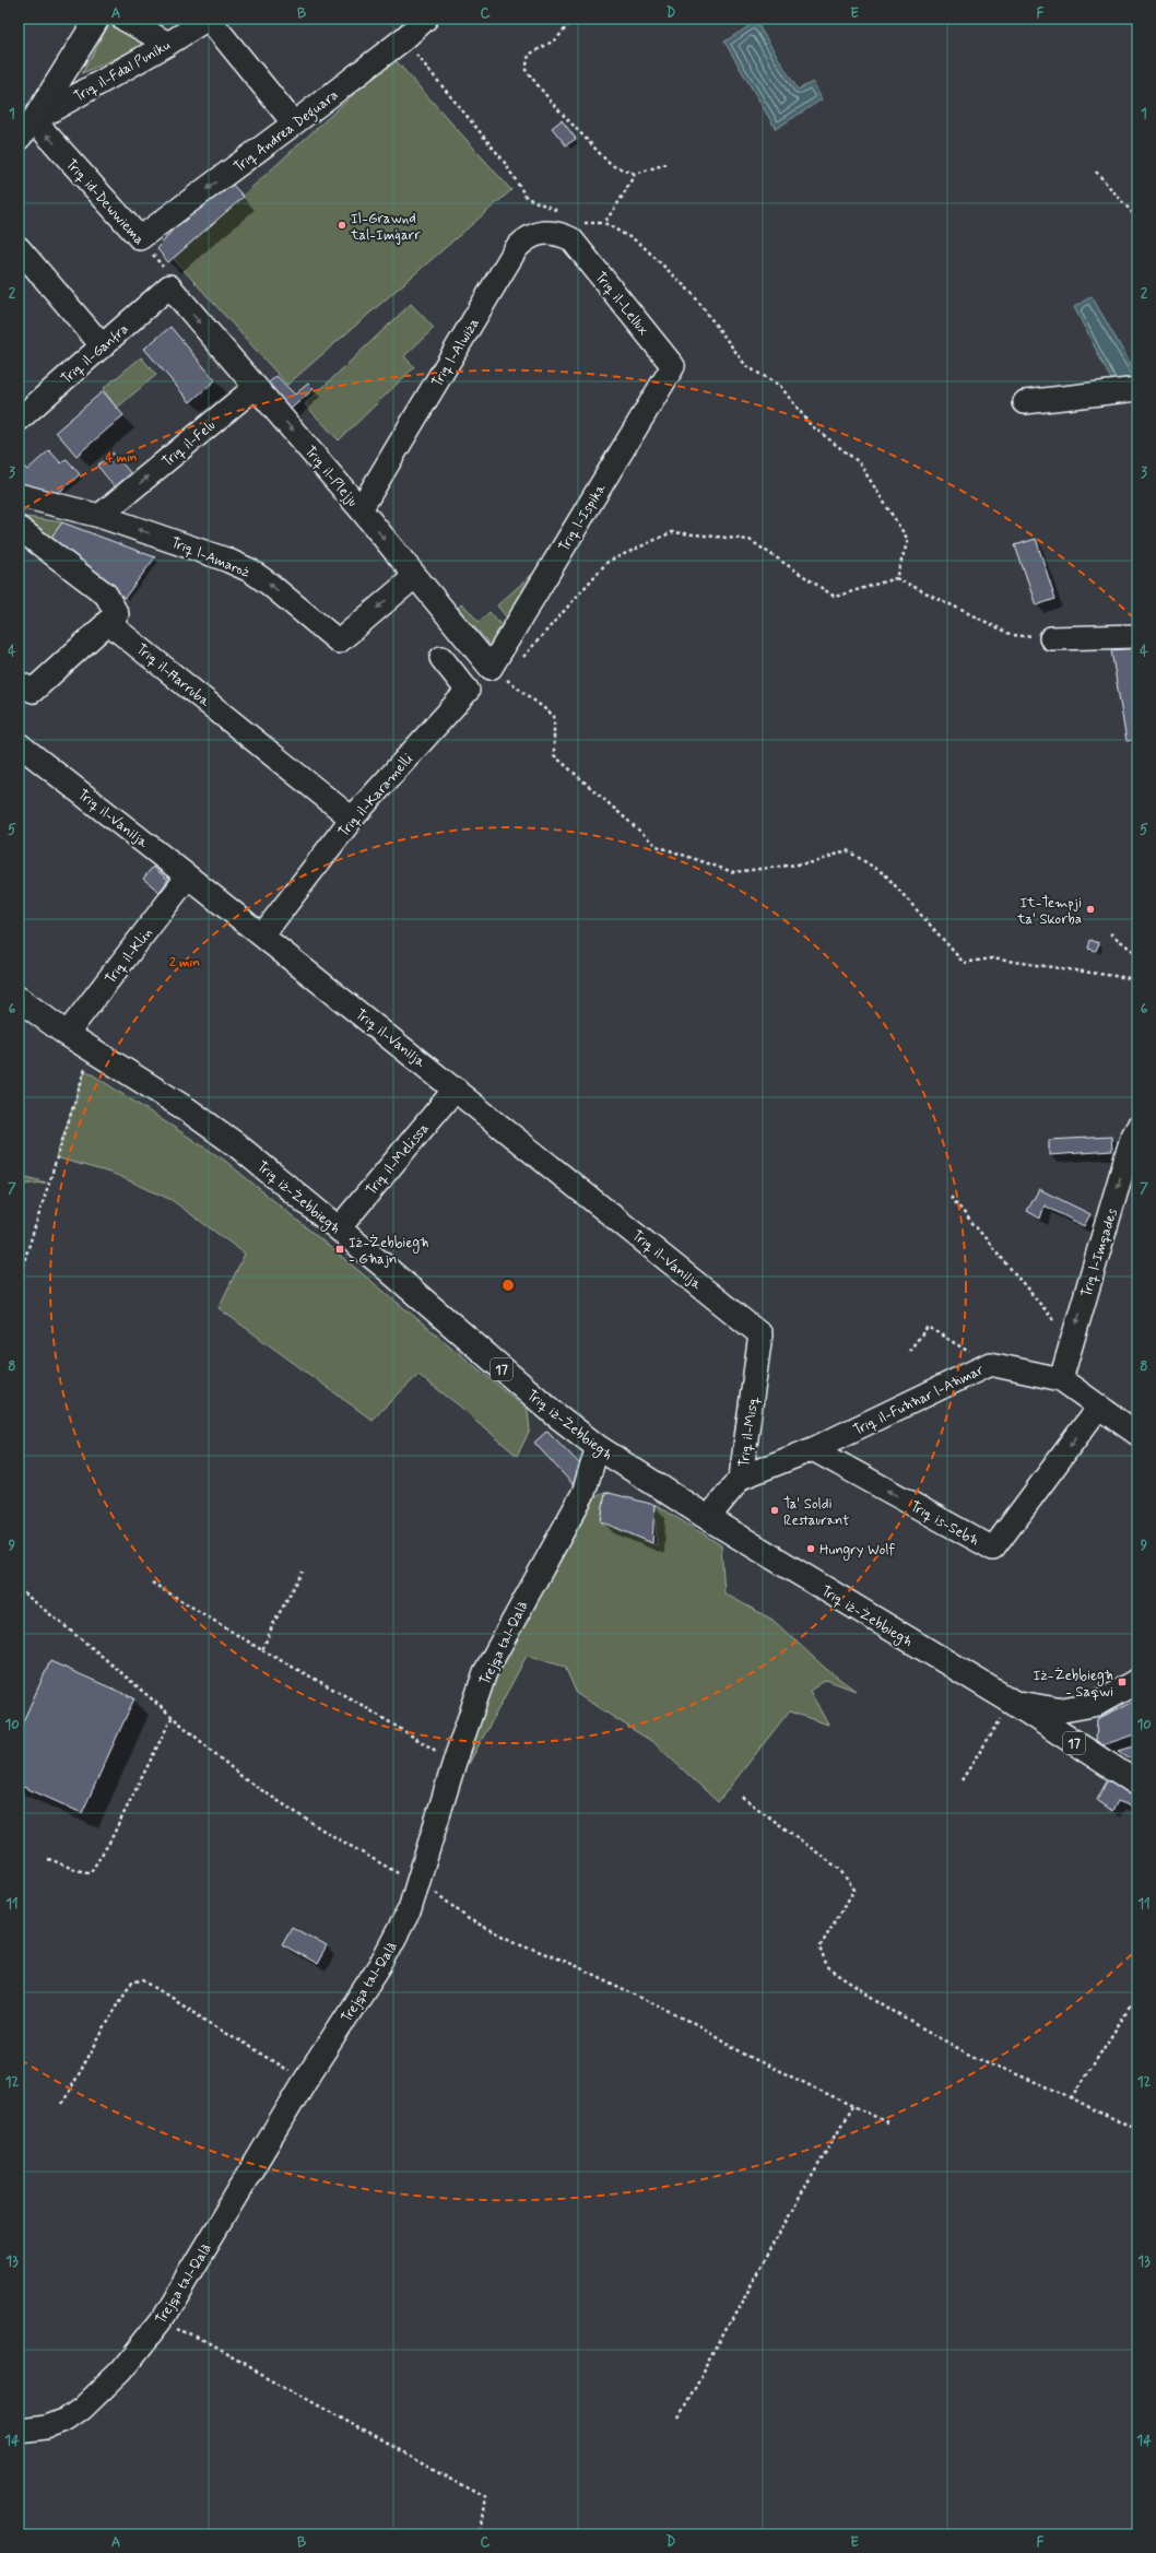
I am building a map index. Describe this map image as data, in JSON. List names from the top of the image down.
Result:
{
  "streets": {
    "main road": ["Triq iż-Żebbiegħ", "17"],
    "street": [
      "Triq il-Fdal Puniku",
      "Triq Andrea Deguara",
      "Triq id-Dewwiema",
      "Triq il-Lellux",
      "Triq l-Alwiża",
      "Triq il-Ganfra",
      "Triq il-Felu",
      "Triq il-Plejju",
      "Triq l-Ispika",
      "Triq l-Amaroż",
      "Triq il-Ħarruba",
      "Triq il-Karamelli",
      "Triq il-Vanilja",
      "Triq il-Klin",
      "Triq il-Melissa",
      "Triq l-Imqades",
      "Triq il-Fuħħar l-Aħmar",
      "Triq il-Misq",
      "Triq is-Sebħ",
      "Trejqa tal-Qalà"
    ]
  },
  "crossings": [
    ["Triq il-Fdal Puniku", "Triq id-Dewwiema"],
    ["Triq Andrea Deguara", "Triq id-Dewwiema"],
    ["Triq id-Dewwiema", "Triq il-Ganfra"],
    ["Triq id-Dewwiema", "Triq il-Plejju"],
    ["Triq il-Lellux", "Triq l-Alwiża"],
    ["Triq il-Lellux", "Triq l-Ispika"],
    ["Triq l-Alwiża", "Triq il-Plejju"],
    ["Triq il-Ganfra", "Triq il-Plejju"],
    ["Triq il-Felu", "Triq il-Plejju"],
    ["Triq il-Felu", "Triq l-Amaroż"],
    ["Triq il-Plejju", "Triq l-Ispika"],
    ["Triq il-Plejju", "Triq l-Amaroż"],
    ["Triq il-Ħarruba", "Triq il-Karamelli"],
    ["Triq il-Karamelli", "Triq il-Vanilja"],
    ["Triq il-Vanilja", "Triq il-Klin"],
    ["Triq il-Vanilja", "Triq il-Melissa"],
    ["Triq il-Vanilja", "Triq il-Misq"],
    ["Triq il-Klin", "Triq iż-Żebbiegħ"],
    ["Triq il-Melissa", "Triq iż-Żebbiegħ"],
    ["Triq iż-Żebbiegħ", "17"],
    ["Triq iż-Żebbiegħ", "Triq il-Misq"],
    ["Triq iż-Żebbiegħ", "Trejqa tal-Qalà"],
    ["Triq l-Imqades", "Triq il-Fuħħar l-Aħmar"],
    ["Triq il-Fuħħar l-Aħmar", "Triq il-Misq"],
    ["Triq il-Fuħħar l-Aħmar", "Triq is-Sebħ"]
  ],
  "one_way": [
    "Triq Andrea Deguara",
    "Triq il-Felu",
    "Triq il-Plejju",
    "Triq l-Amaroż",
    "Triq l-Imqades"
  ],
  "places": {
    "other": [
      "Il-Grawnd tal-Imġarr",
      "It-Tempji ta' Skorba",
      "Ta' Soldi Restaurant",
      "Hungry Wolf"
    ],
    "transit": ["Iż-Żebbiegħ - Għajn", "Iż-Żebbiegħ - Saqwi"]
  },
  "grid": {
    "columns": [
      "A",
      "B",
      "C",
      "D",
      "E",
      "F"
    ],
    "rows": [
      "1",
      "2",
      "3",
      "4",
      "5",
      "6",
      "7",
      "8",
      "9",
      "10",
      "11",
      "12",
      "13",
      "14"
    ]
  },
  "rings": ["4 min", "2 min"]
}
